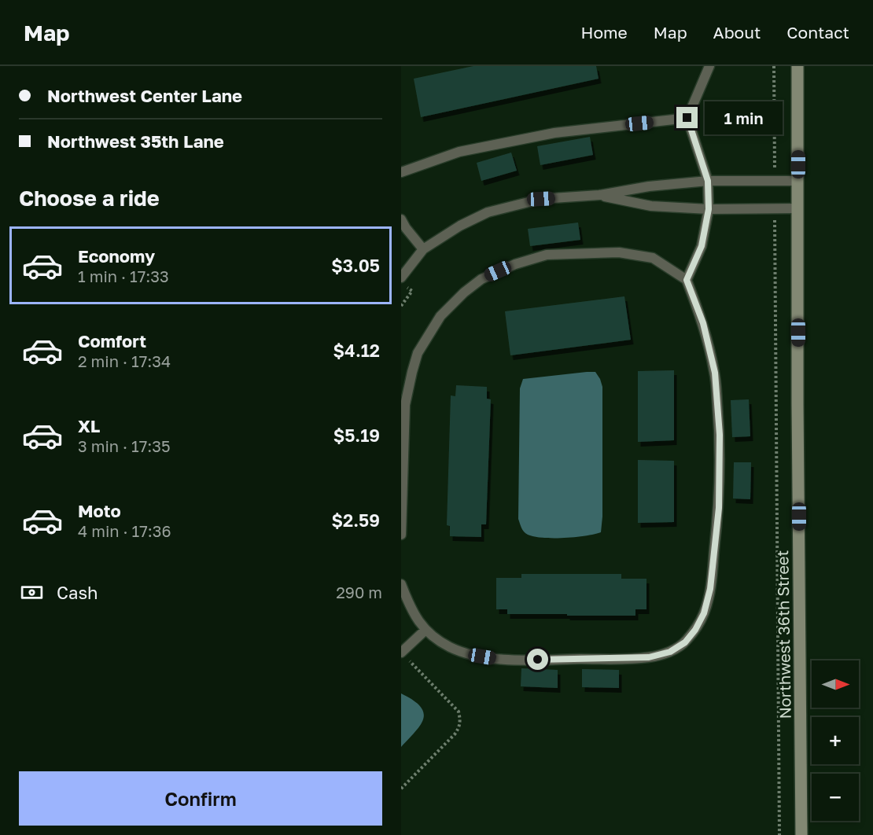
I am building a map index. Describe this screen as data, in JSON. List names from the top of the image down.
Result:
{
  "streets": {
    "main road": ["Northwest 36th Street"]
  },
  "north": "right",
  "page": {
    "header": "Map",
    "nav": [
      "Home",
      "Map",
      "About",
      "Contact"
    ],
    "banner": ["Northwest Center Lane", "Northwest 35th Lane"],
    "bubble": "1 min",
    "heading": "Choose a ride",
    "list": [
      {
        "name": "Economy",
        "note": "1 min · 17:33",
        "value": "$3.05"
      },
      {
        "name": "Comfort",
        "note": "2 min · 17:34",
        "value": "$4.12"
      },
      {
        "name": "XL",
        "note": "3 min · 17:35",
        "value": "$5.19"
      },
      {
        "name": "Moto",
        "note": "4 min · 17:36",
        "value": "$2.59"
      }
    ],
    "pay": ["Cash", "290 m"],
    "map_buttons": ["+", "−"],
    "buttons": "Confirm"
  }
}
